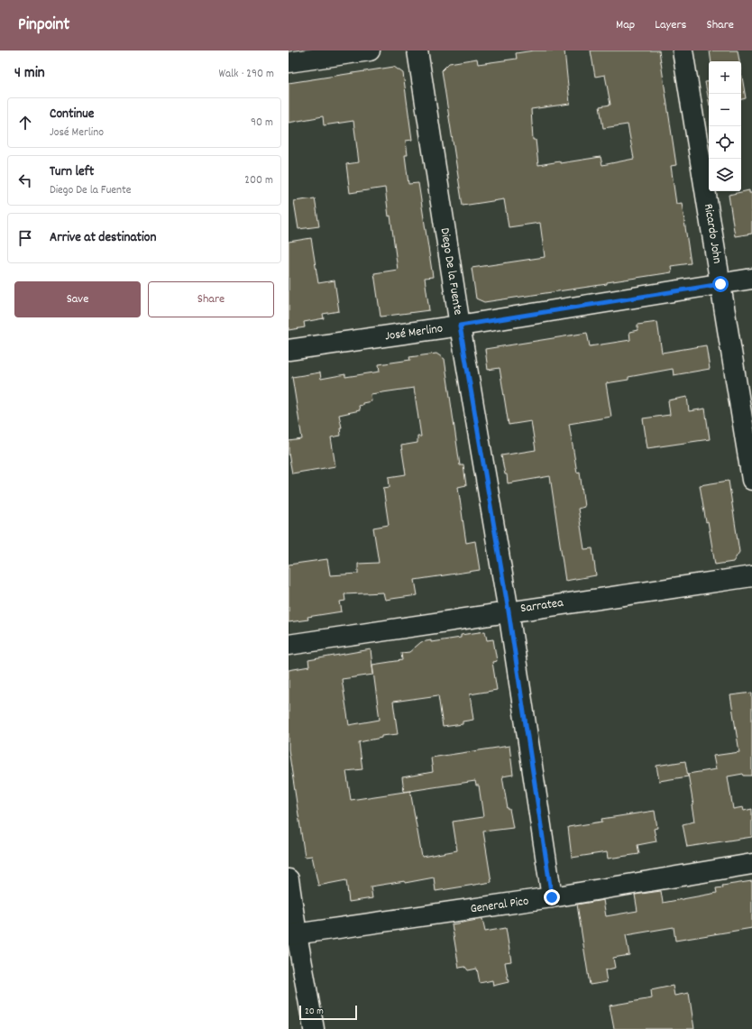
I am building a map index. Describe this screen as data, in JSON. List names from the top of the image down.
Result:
{
  "streets": {
    "street": [
      "Ricardo John",
      "Diego De la Fuente",
      "José Merlino",
      "Sarratea",
      "General Pico"
    ]
  },
  "crossings": [
    ["Ricardo John", "José Merlino"],
    ["Diego De la Fuente", "José Merlino"],
    ["Diego De la Fuente", "Sarratea"],
    ["Diego De la Fuente", "General Pico"]
  ],
  "scale_bar": "20 m",
  "page": {
    "header": "Pinpoint",
    "nav": ["Map", "Layers", "Share"],
    "heading": ["4 min", "Walk · 290 m"],
    "map_buttons": ["+", "−"],
    "list": [
      ["Continue", "José Merlino", "90 m"],
      ["Turn left", "Diego De la Fuente", "200 m"],
      "Arrive at destination"
    ],
    "buttons": ["Save", "Share"],
    "scale": "20 m"
  }
}
